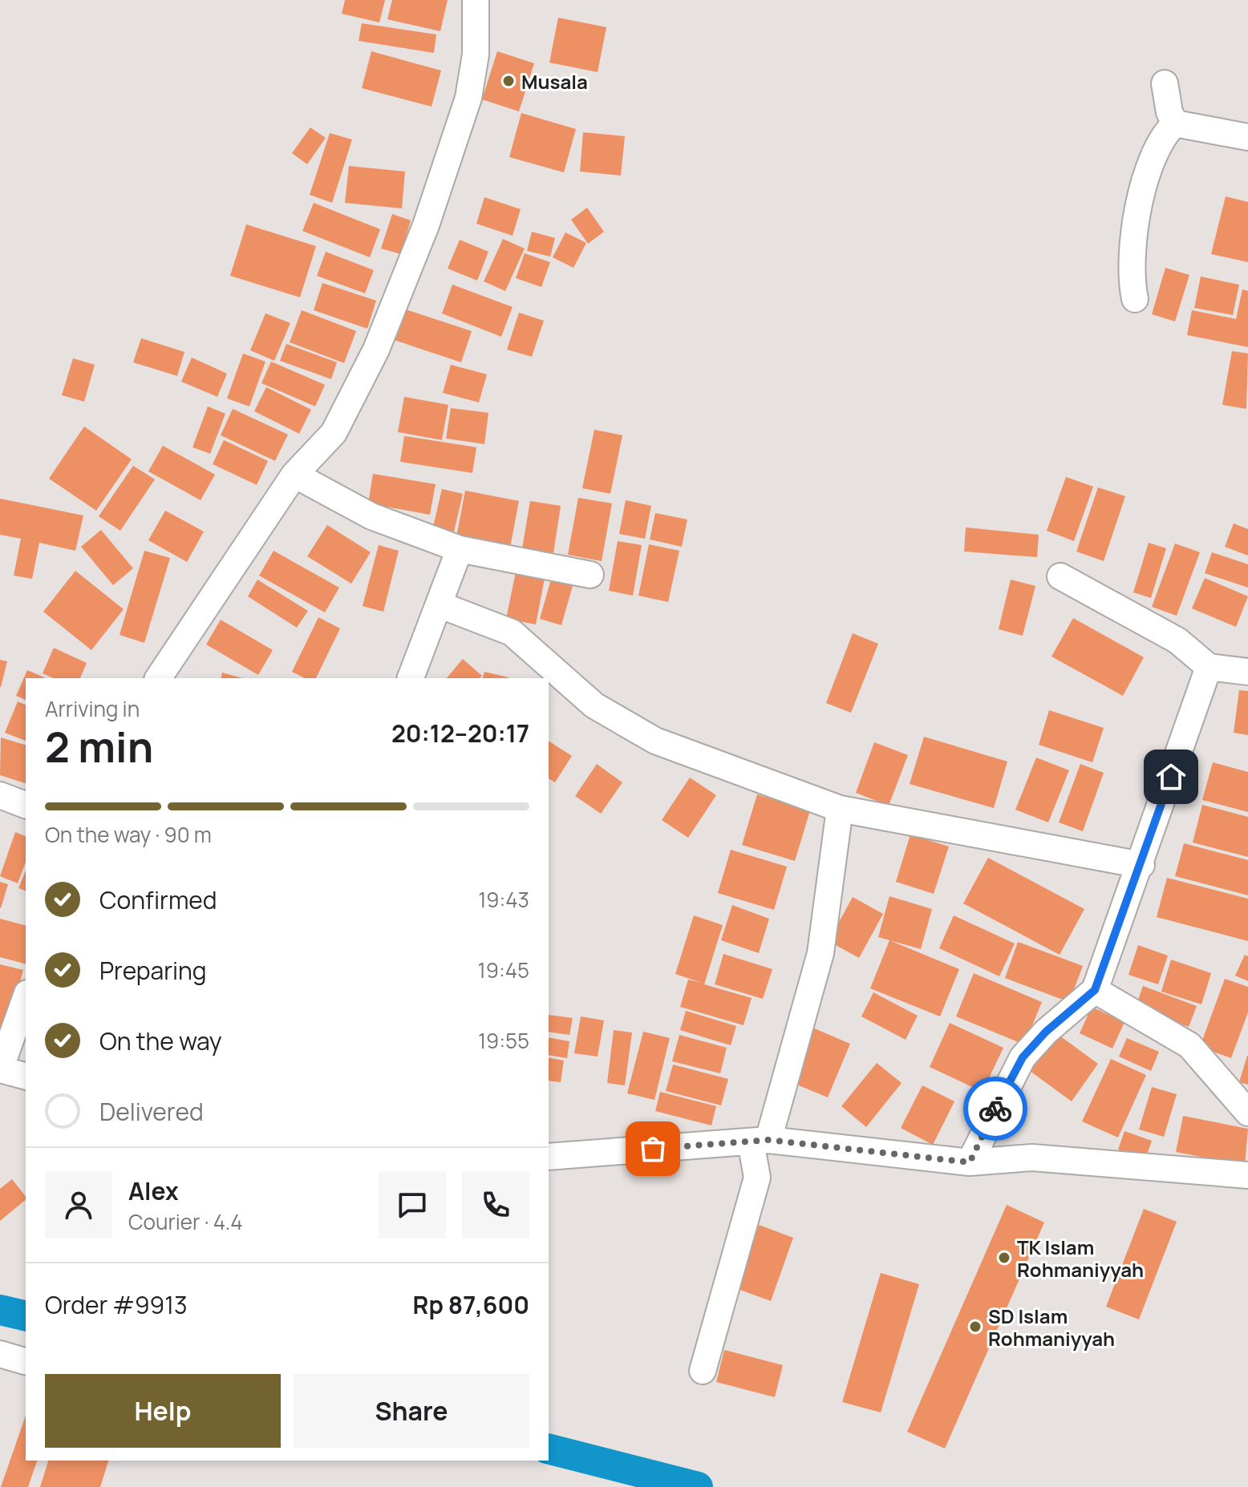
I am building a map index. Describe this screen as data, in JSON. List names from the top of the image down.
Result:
{
  "places": ["Musala", "TK Islam Rohmaniyyah", "SD Islam Rohmaniyyah"],
  "page": {
    "heading": ["2 min", "Arriving in", "20:12–20:17"],
    "panel": [
      "Alex",
      "Courier · 4.4",
      "Order #9913",
      "Rp 87,600"
    ],
    "bar": "On the way · 90 m",
    "list": [
      ["Confirmed", "19:43"],
      ["Preparing", "19:45"],
      ["On the way", "19:55"],
      "Delivered"
    ],
    "buttons": ["Help", "Share"]
  }
}
